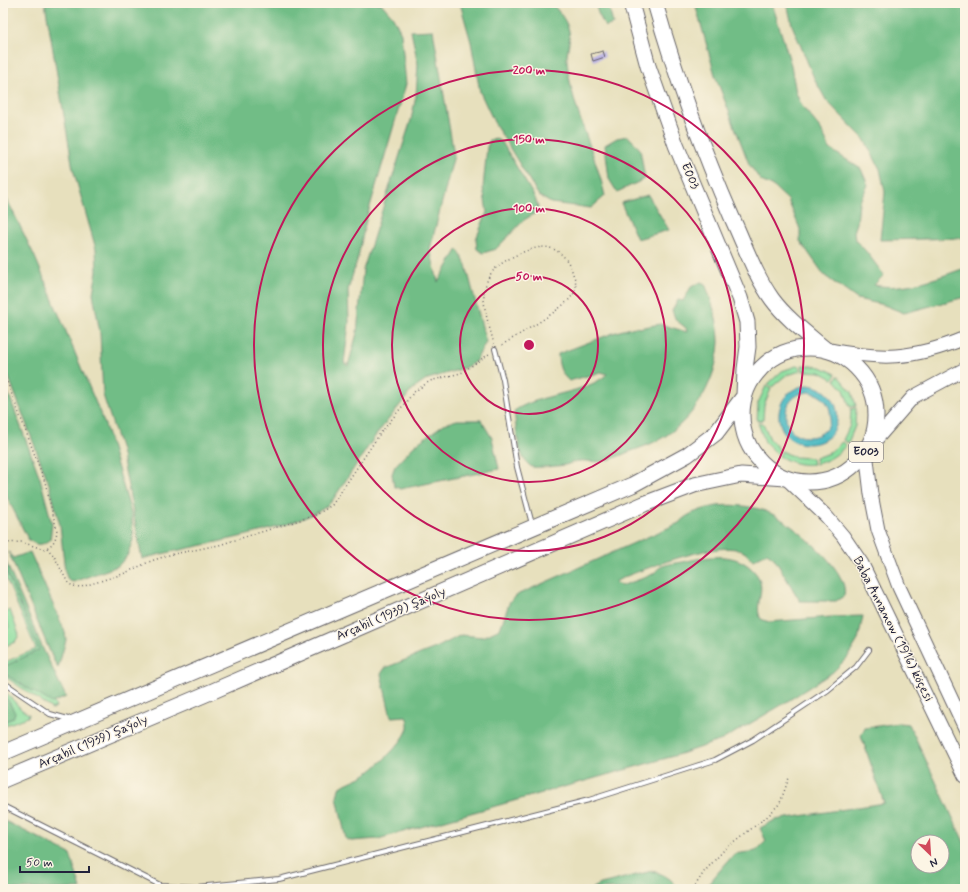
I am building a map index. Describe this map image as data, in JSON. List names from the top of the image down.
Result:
{
  "streets": {
    "highway": ["E003", "Arçabil (1939) şaýoly"],
    "main road": ["Baba Annanow (1916) köçesi"]
  },
  "crossings": [
    ["E003", "Arçabil (1939) şaýoly"],
    ["E003", "Baba Annanow (1916) köçesi"],
    ["Arçabil (1939) şaýoly", "Baba Annanow (1916) köçesi"]
  ],
  "scale_bar": "50 m",
  "north": "bottom right",
  "rings": [
    "200 m",
    "150 m",
    "100 m",
    "50 m"
  ]
}
